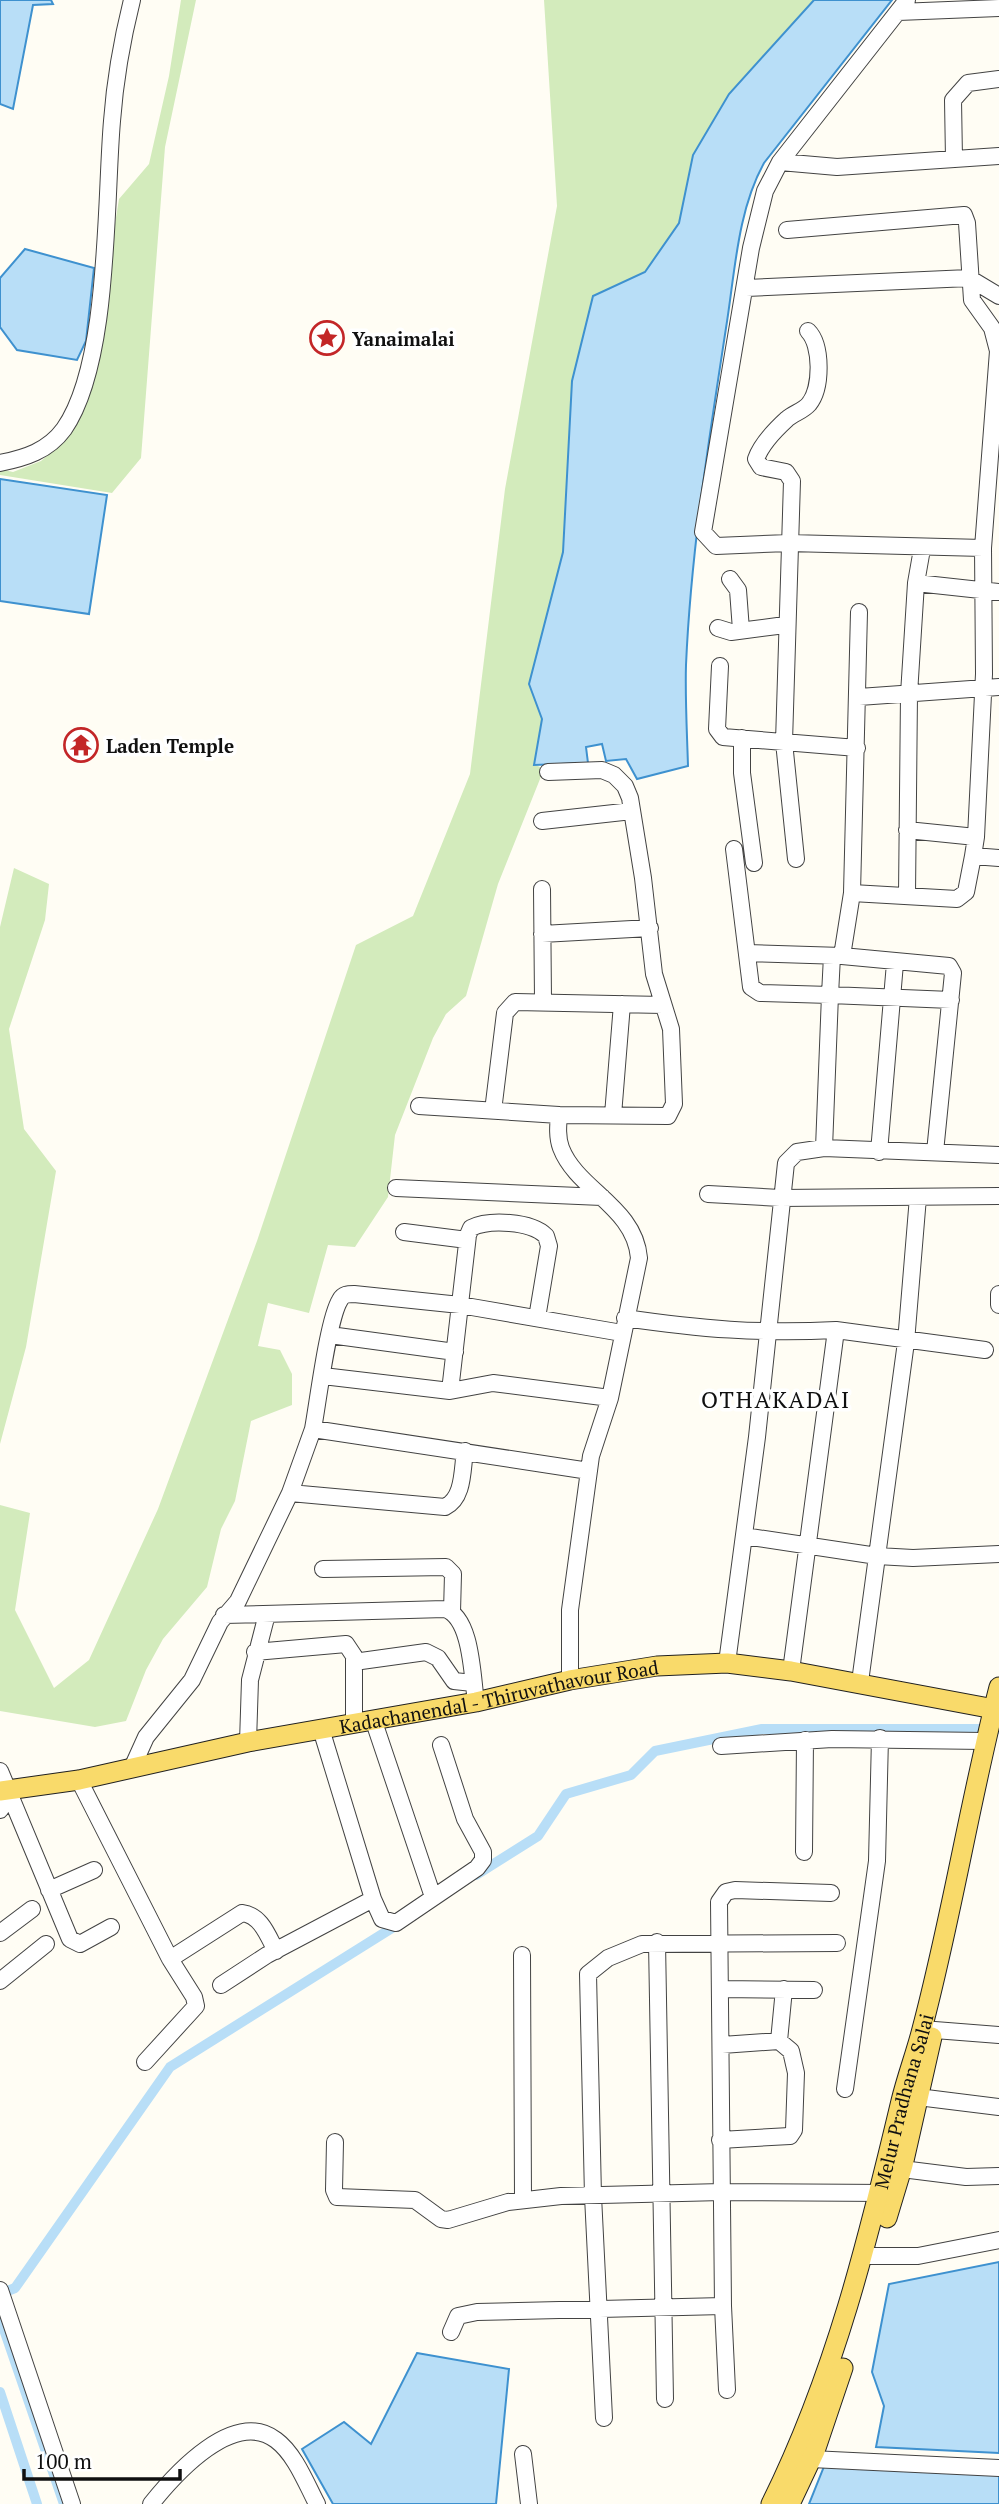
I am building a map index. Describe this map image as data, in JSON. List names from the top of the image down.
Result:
{
  "streets": {
    "main road": ["Kadachanendal - Thiruvathavour Road", "Melur Pradhana Salai"]
  },
  "crossings": [
    ["Kadachanendal - Thiruvathavour Road", "Melur Pradhana Salai"]
  ],
  "districts": ["OTHAKADAI"],
  "places": {
    "place": ["Yanaimalai"],
    "temple": ["Laden Temple"]
  },
  "scale_bar": "100 m"
}
